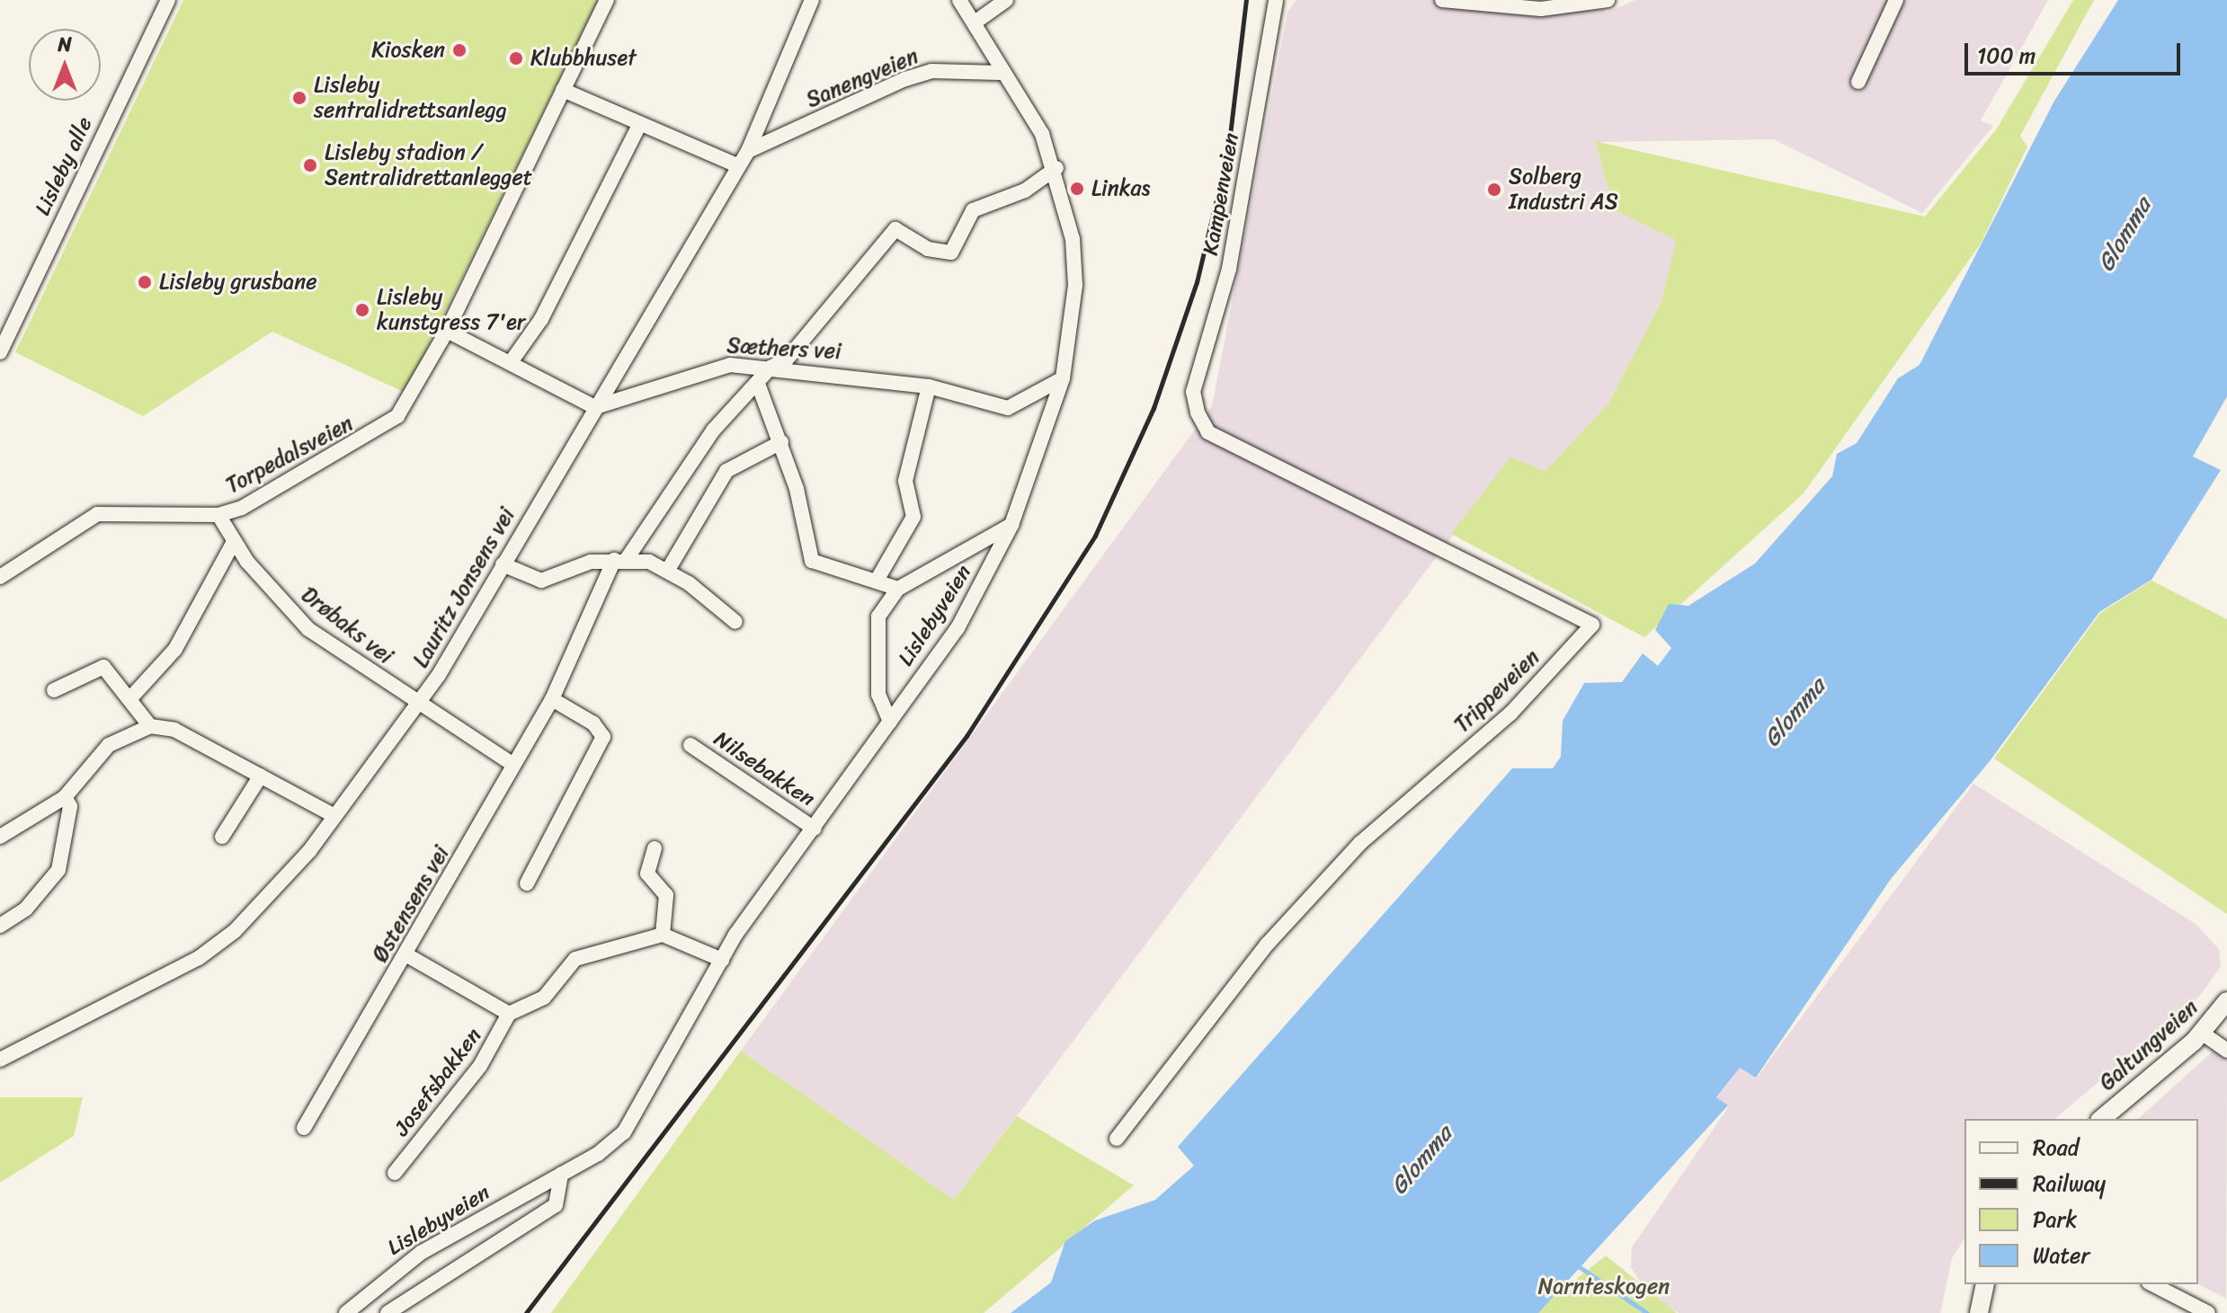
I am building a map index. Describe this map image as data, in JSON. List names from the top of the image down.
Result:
{
  "streets": {
    "main road": ["Galtungveien"],
    "street": [
      "Sanengveien",
      "Lisleby alle",
      "Kampenveien",
      "Sæthers vei",
      "Torpedalsveien",
      "Lauritz Jonsens vei",
      "Lislebyveien",
      "Drøbaks vei",
      "Trippeveien",
      "Nilsebakken",
      "Østensens vei",
      "Josefsbakken"
    ]
  },
  "crossings": [
    ["Sanengveien", "Lauritz Jonsens vei"],
    ["Sanengveien", "Lislebyveien"],
    ["Kampenveien", "Trippeveien"],
    ["Sæthers vei", "Lauritz Jonsens vei"],
    ["Sæthers vei", "Lislebyveien"],
    ["Sæthers vei", "Østensens vei"],
    ["Torpedalsveien", "Drøbaks vei"],
    ["Lauritz Jonsens vei", "Drøbaks vei"],
    ["Lislebyveien", "Nilsebakken"],
    ["Lislebyveien", "Østensens vei"],
    ["Drøbaks vei", "Østensens vei"],
    ["Østensens vei", "Josefsbakken"]
  ],
  "water": ["Glomma"],
  "parks": ["Narnteskogen"],
  "places": [
    "Kiosken",
    "Klubbhuset",
    "Lisleby sentralidrettsanlegg",
    "Lisleby stadion / Sentralidrettanlegget",
    "Linkas",
    "Solberg Industri AS",
    "Lisleby grusbane",
    "Lisleby kunstgress 7'er"
  ],
  "legend": [
    "Road",
    "Railway",
    "Park",
    "Water"
  ],
  "scale_bar": "100 m",
  "north": "top"
}
